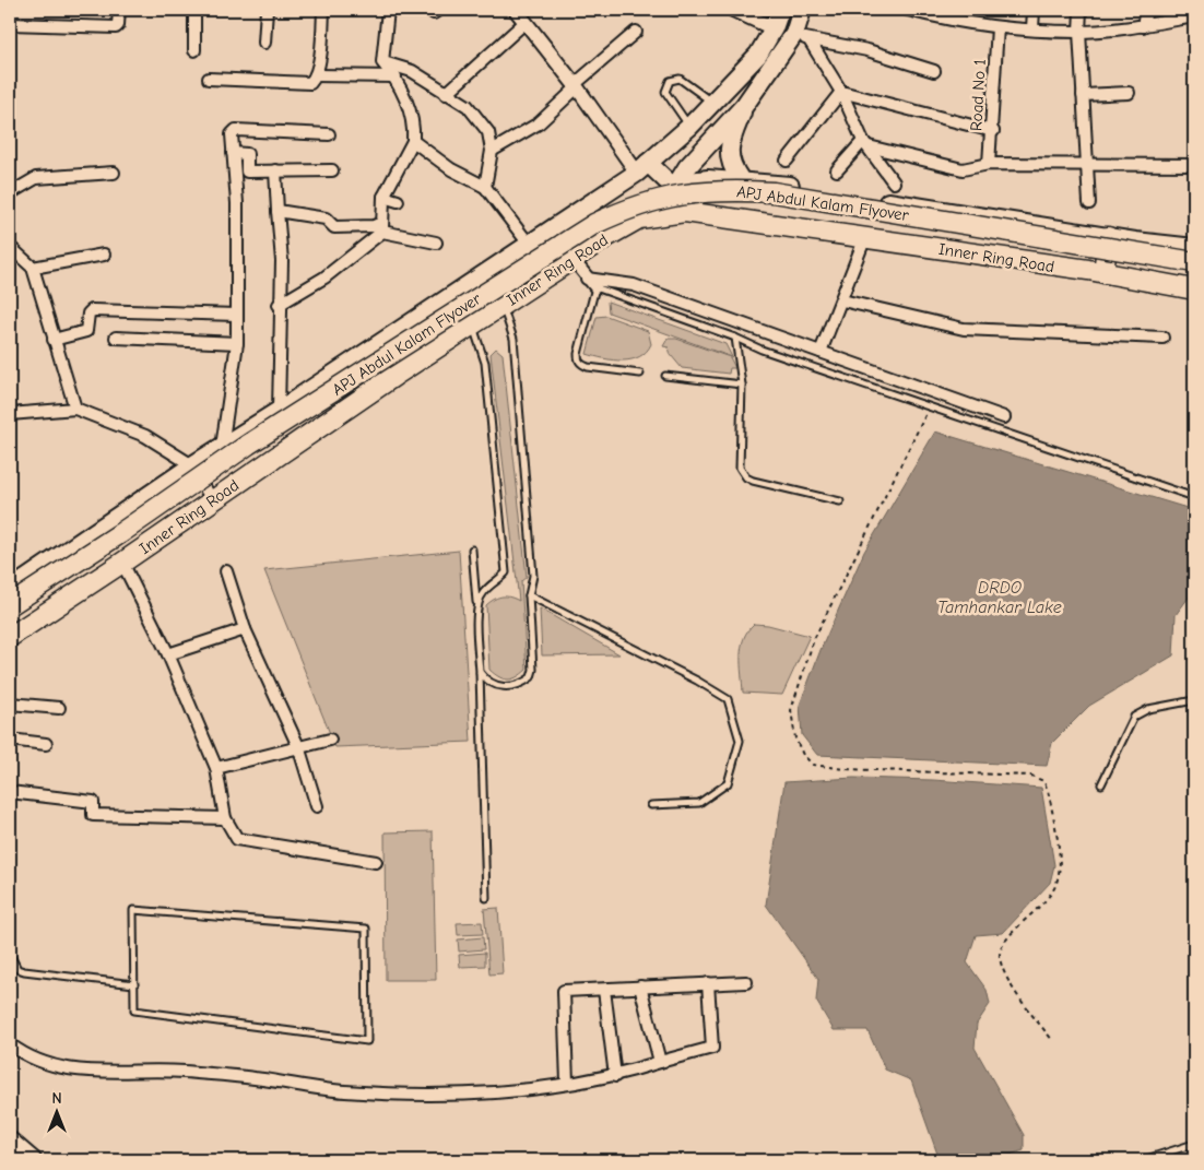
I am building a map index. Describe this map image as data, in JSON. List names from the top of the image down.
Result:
{
  "streets": {
    "highway": ["APJ Abdul Kalam Flyover", "Inner Ring Road"],
    "street": ["Road No 1"]
  },
  "water": ["DRDO Tamhankar Lake"],
  "north": "top"
}
